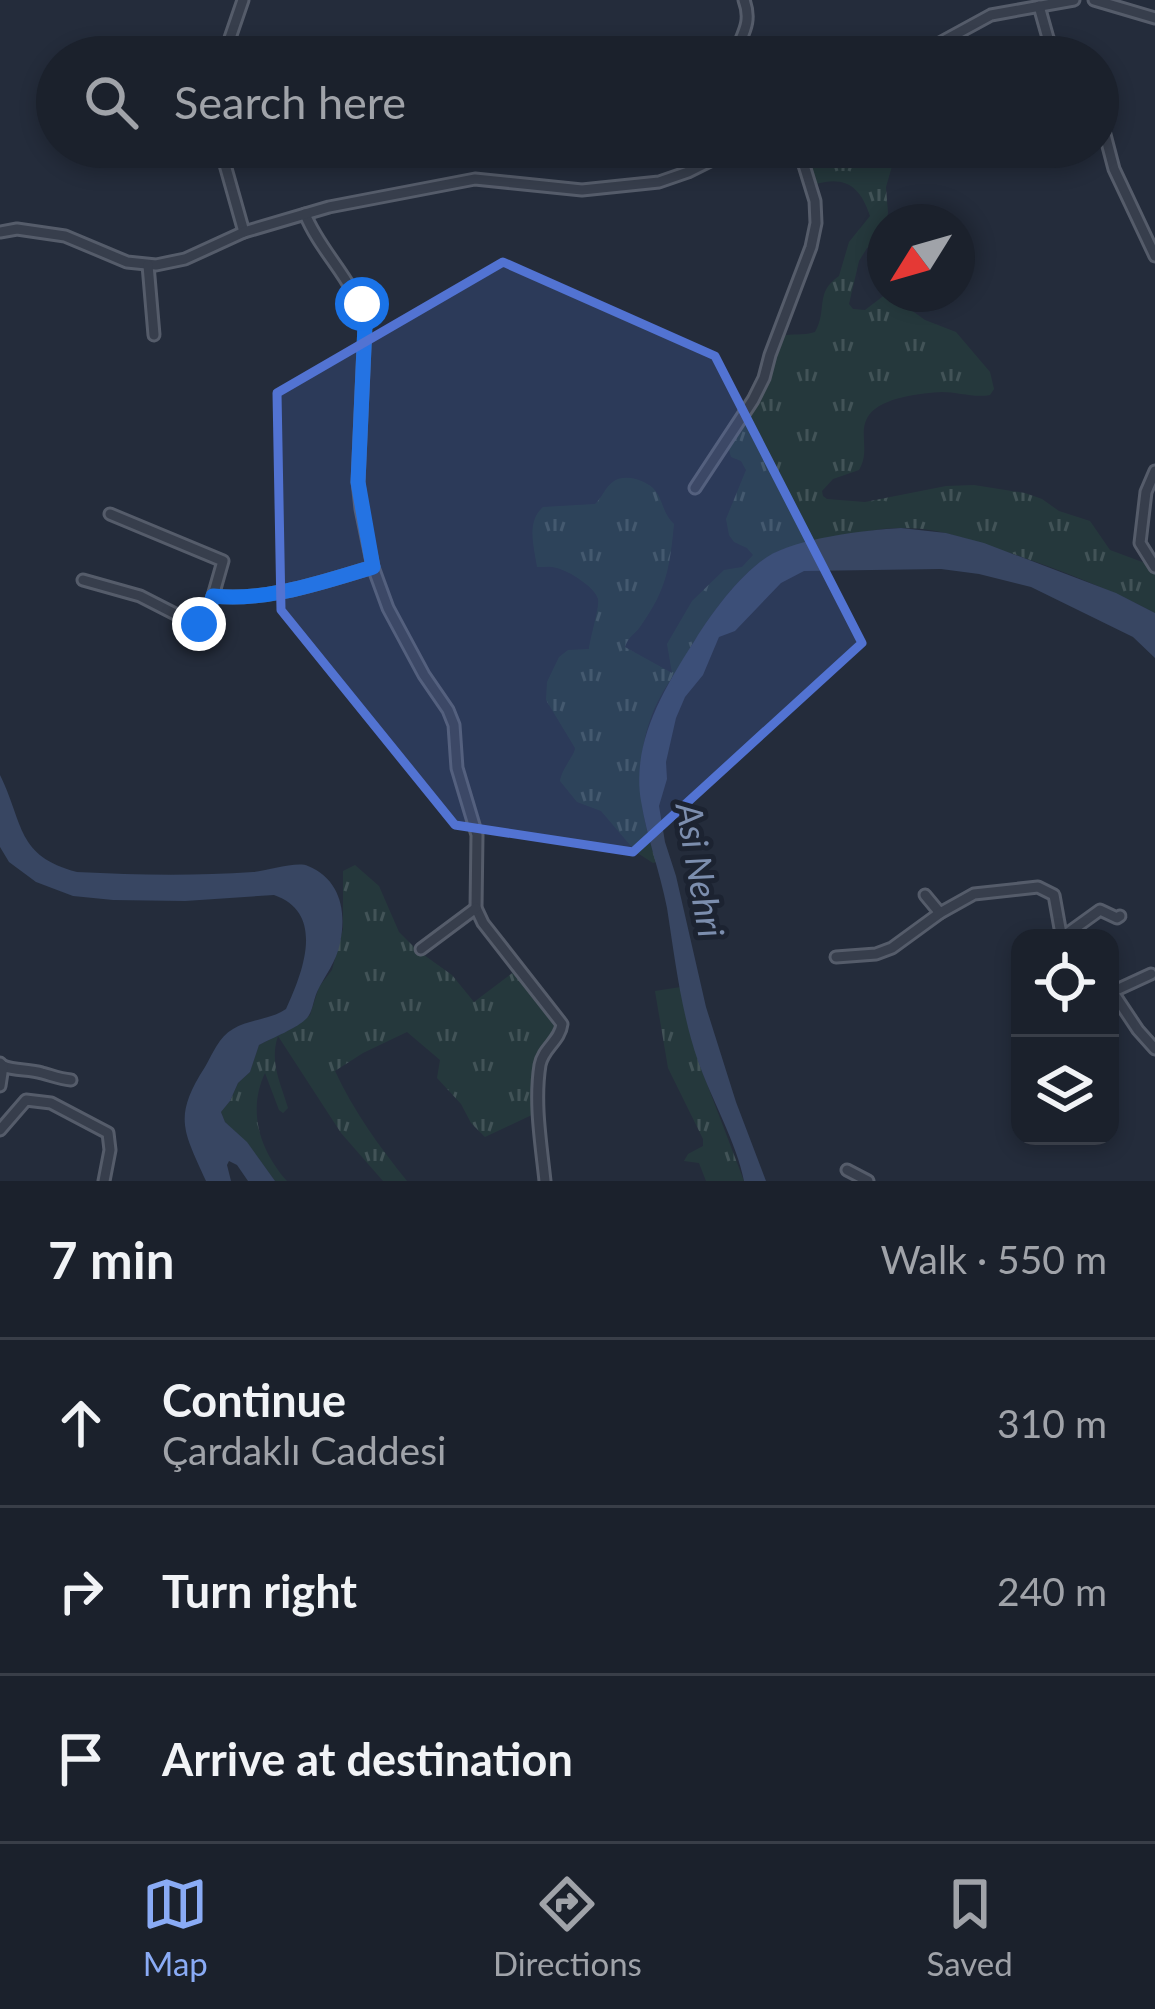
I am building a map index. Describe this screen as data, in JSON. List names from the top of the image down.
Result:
{
  "water": ["Asi Nehri"],
  "north": "bottom left",
  "page": {
    "search": "Search here",
    "heading": ["7 min", "Walk · 550 m"],
    "list": [
      ["Continue", "Çardaklı Caddesi", "310 m"],
      ["Turn right", "240 m"],
      "Arrive at destination"
    ],
    "nav": ["Map", "Directions", "Saved"]
  }
}
